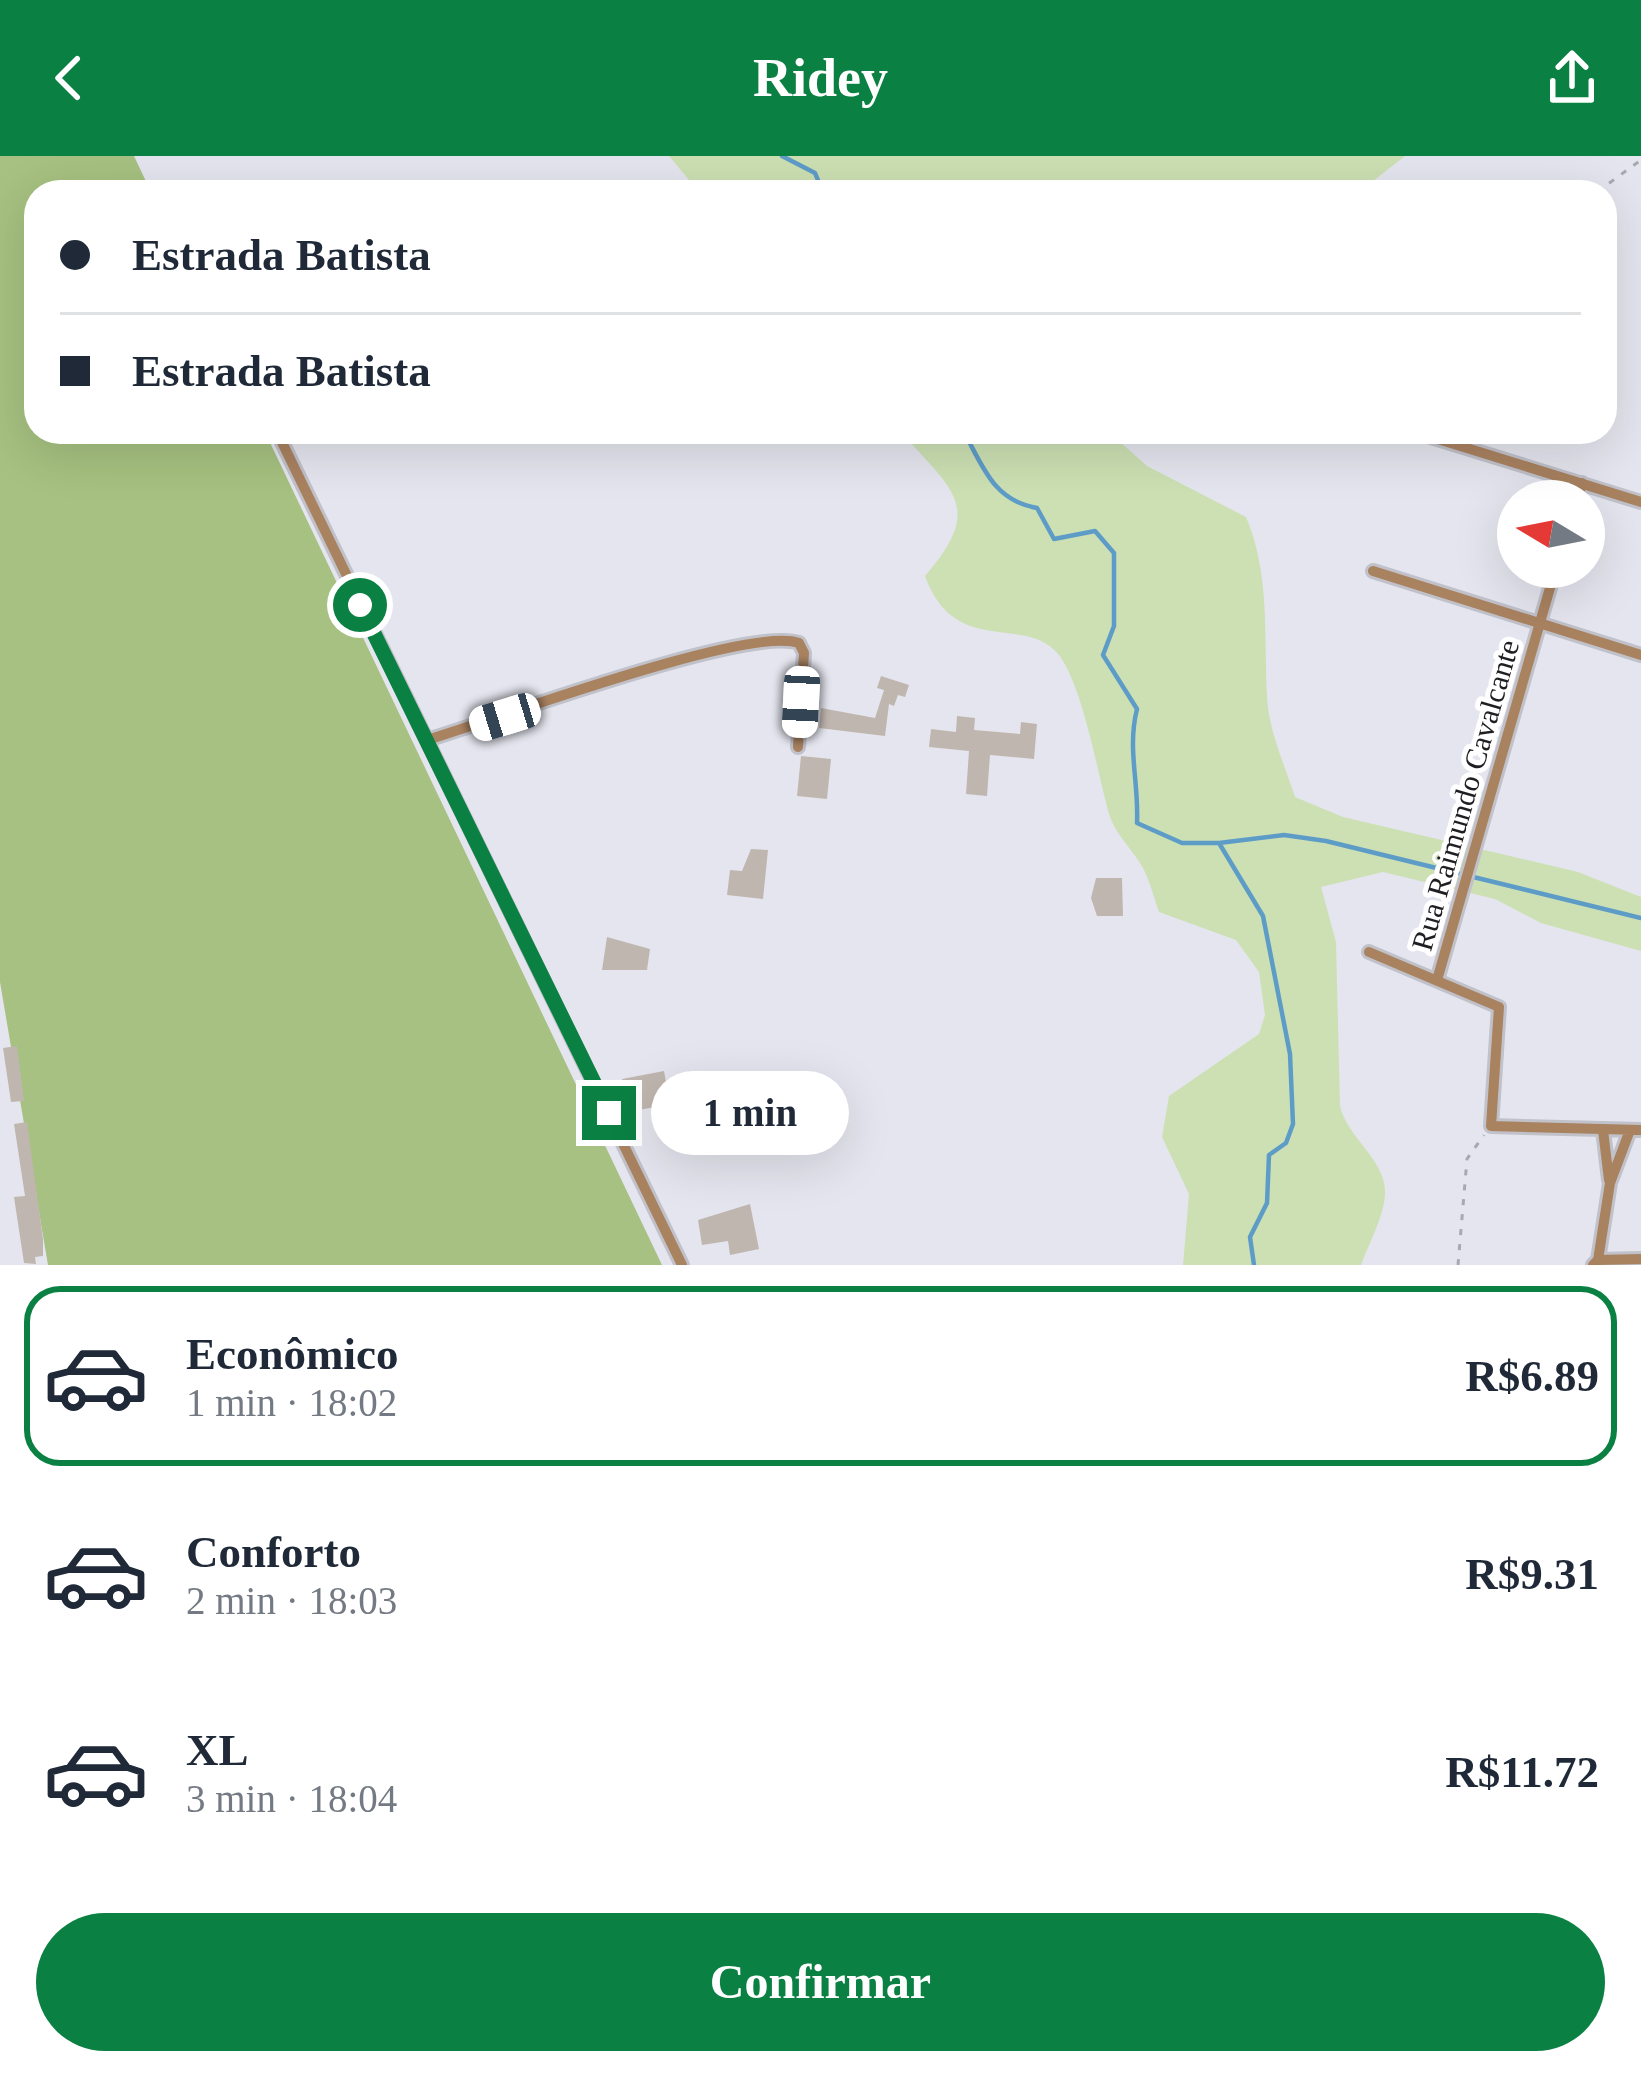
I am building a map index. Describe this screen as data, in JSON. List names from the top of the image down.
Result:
{
  "streets": {
    "street": ["Rua Raimundo Cavalcante"]
  },
  "north": "left",
  "page": {
    "header": "Ridey",
    "banner": ["Estrada Batista", "Estrada Batista"],
    "bubble": "1 min",
    "list": [
      {
        "name": "Econômico",
        "note": "1 min · 18:02",
        "value": "R$6.89"
      },
      {
        "name": "Conforto",
        "note": "2 min · 18:03",
        "value": "R$9.31"
      },
      {
        "name": "XL",
        "note": "3 min · 18:04",
        "value": "R$11.72"
      }
    ],
    "buttons": "Confirmar"
  }
}
